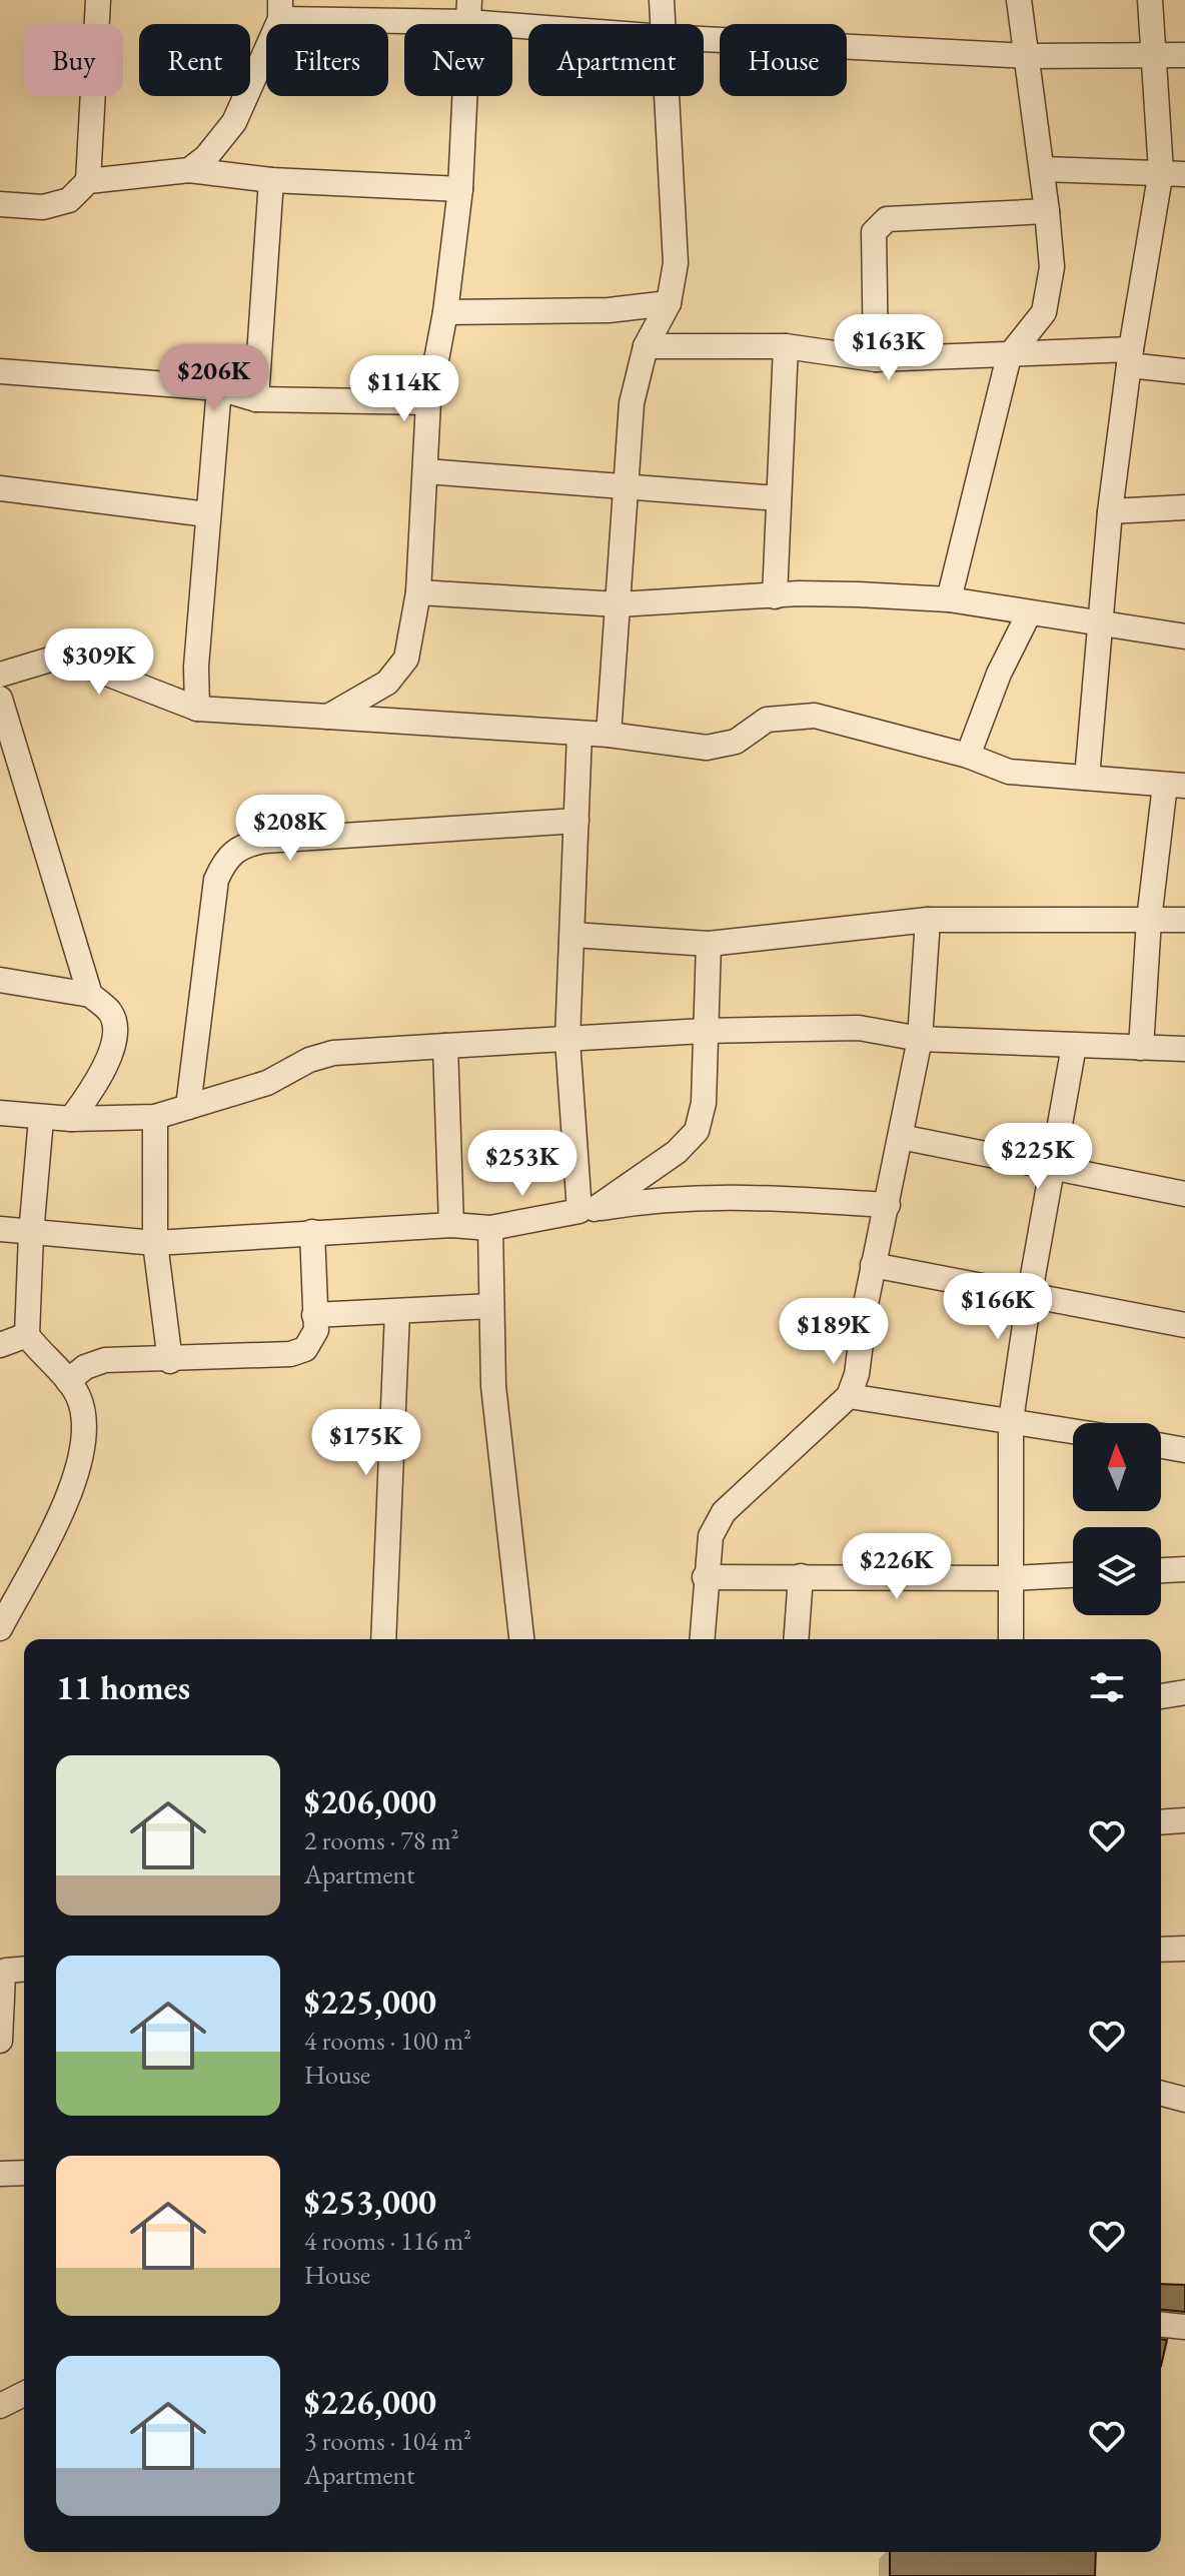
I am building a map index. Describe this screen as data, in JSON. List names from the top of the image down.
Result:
{
  "north": "top",
  "page": {
    "chip": [
      "Buy",
      "Rent",
      "Filters",
      "New",
      "Apartment",
      "House"
    ],
    "price": [
      "$163K",
      "$206K",
      "$114K",
      "$309K",
      "$208K",
      "$225K",
      "$253K",
      "$166K",
      "$189K",
      "$175K",
      "$226K"
    ],
    "heading": "11 homes",
    "list": [
      {
        "name": "$206,000",
        "note": "2 rooms · 78 m² · Apartment"
      },
      {
        "name": "$225,000",
        "note": "4 rooms · 100 m² · House"
      },
      {
        "name": "$253,000",
        "note": "4 rooms · 116 m² · House"
      },
      {
        "name": "$226,000",
        "note": "3 rooms · 104 m² · Apartment"
      }
    ]
  }
}
